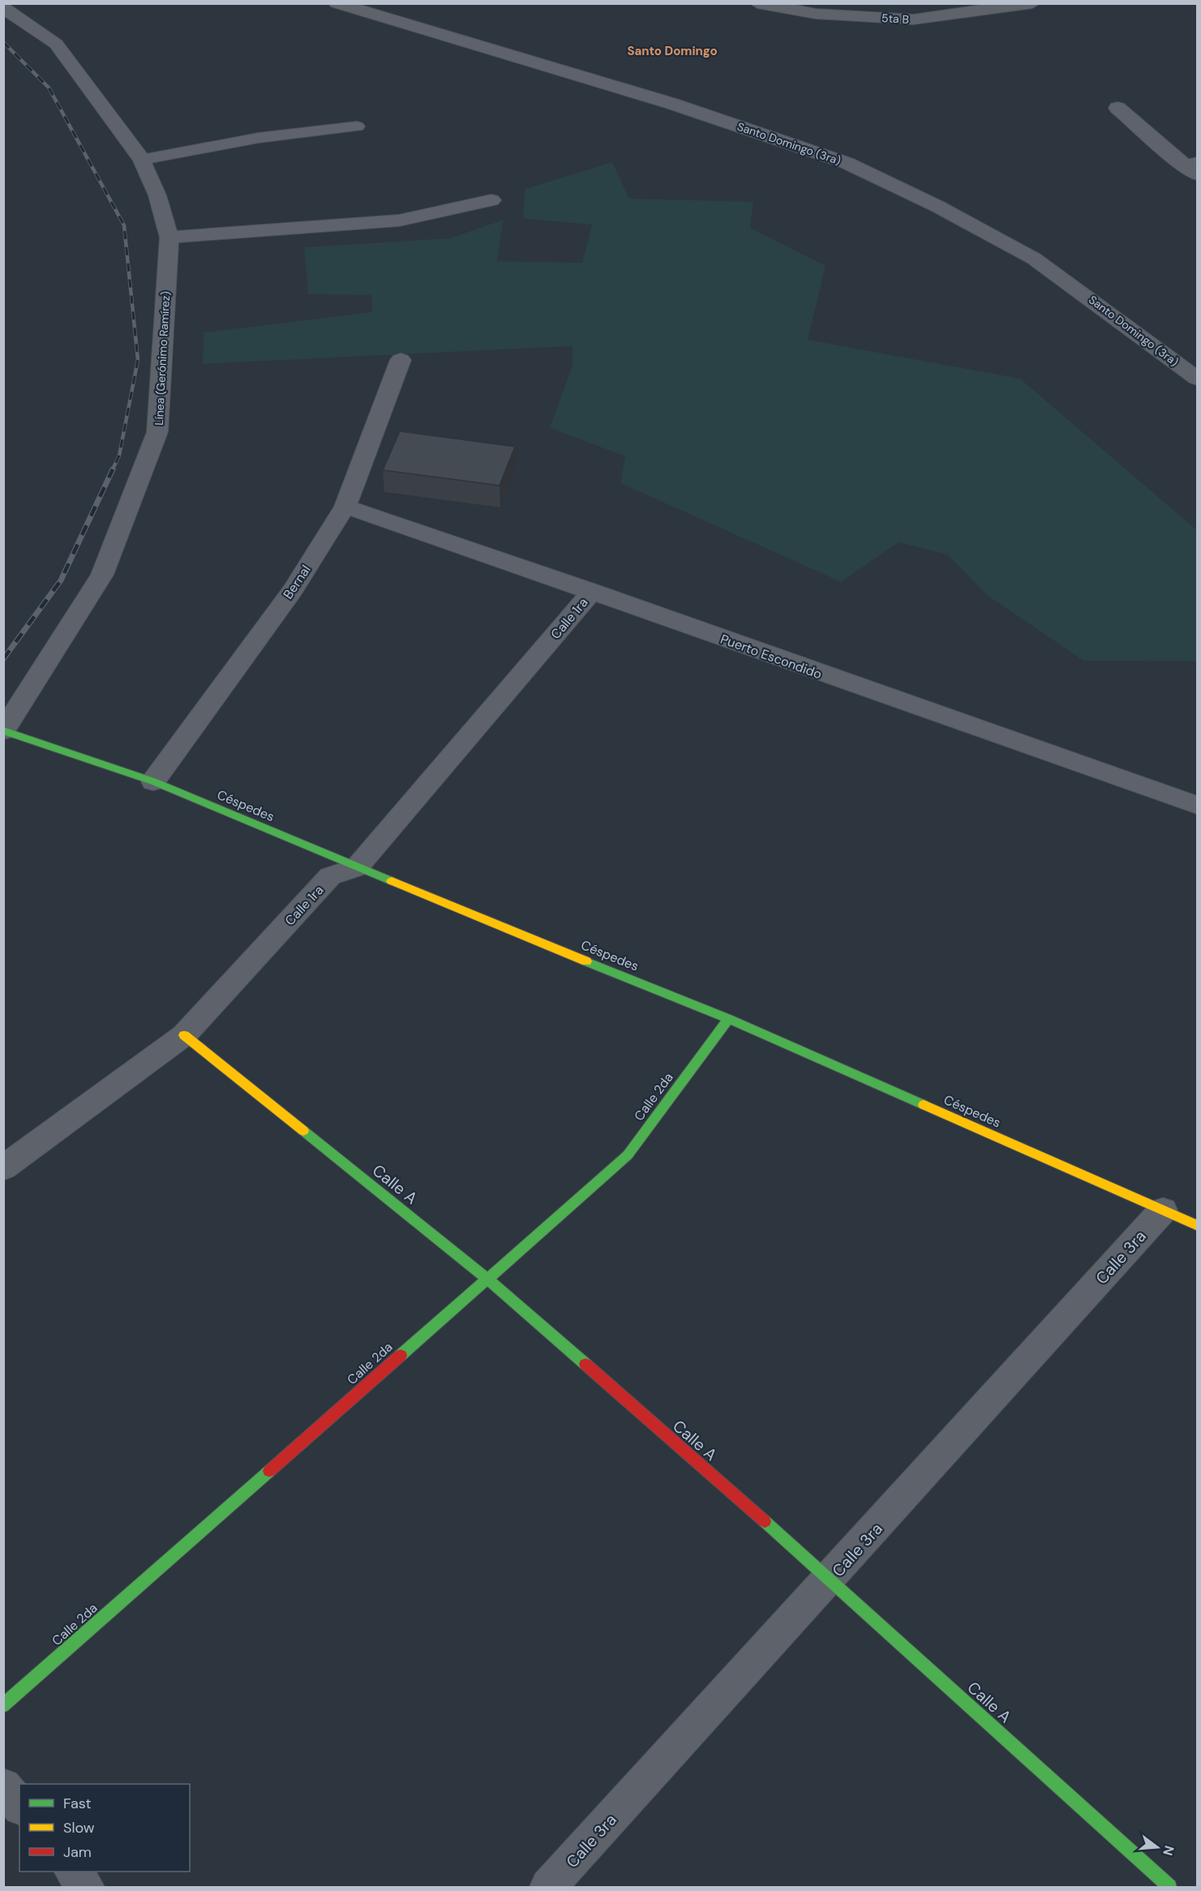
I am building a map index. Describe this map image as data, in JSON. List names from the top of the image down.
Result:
{
  "streets": {
    "street": [
      "5ta B",
      "Santo Domingo (3ra)",
      "Línea (Gerónimo Ramírez)",
      "Bernal",
      "Calle 1ra",
      "Puerto Escondido",
      "Céspedes",
      "Calle 2da",
      "Calle A",
      "Calle 3ra"
    ]
  },
  "crossings": [
    ["Línea (Gerónimo Ramírez)", "Céspedes"],
    ["Bernal", "Puerto Escondido"],
    ["Bernal", "Céspedes"],
    ["Calle 1ra", "Puerto Escondido"],
    ["Calle 1ra", "Céspedes"],
    ["Calle 1ra", "Calle A"],
    ["Céspedes", "Calle 2da"],
    ["Céspedes", "Calle 3ra"],
    ["Calle 2da", "Calle A"],
    ["Calle A", "Calle 3ra"]
  ],
  "districts": ["Santo Domingo"],
  "legend": ["Fast", "Slow", "Jam"],
  "north": "right"
}
